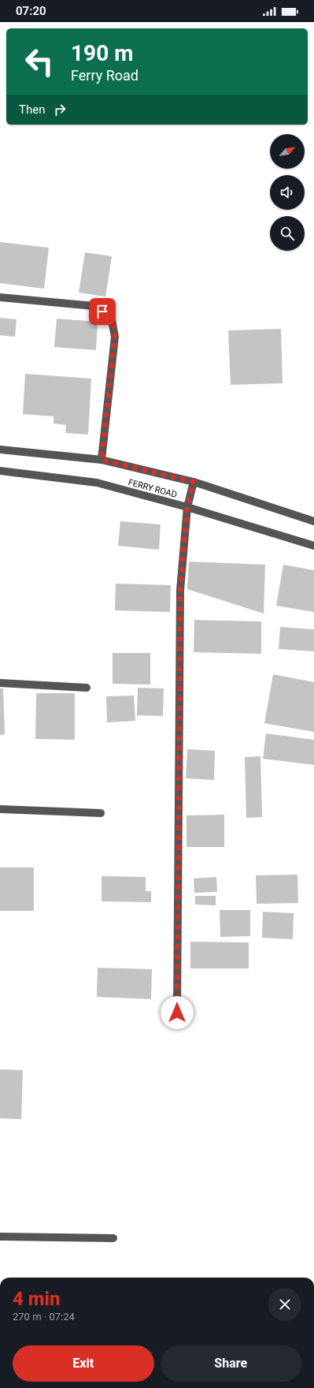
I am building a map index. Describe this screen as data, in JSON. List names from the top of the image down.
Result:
{
  "streets": {
    "street": ["FERRY ROAD"]
  },
  "north": "top right",
  "page": {
    "status": "07:20",
    "turn": ["190 m", "Ferry Road"],
    "then": "Then",
    "heading": ["4 min", "270 m · 07:24"],
    "buttons": ["Exit", "Share"]
  }
}
